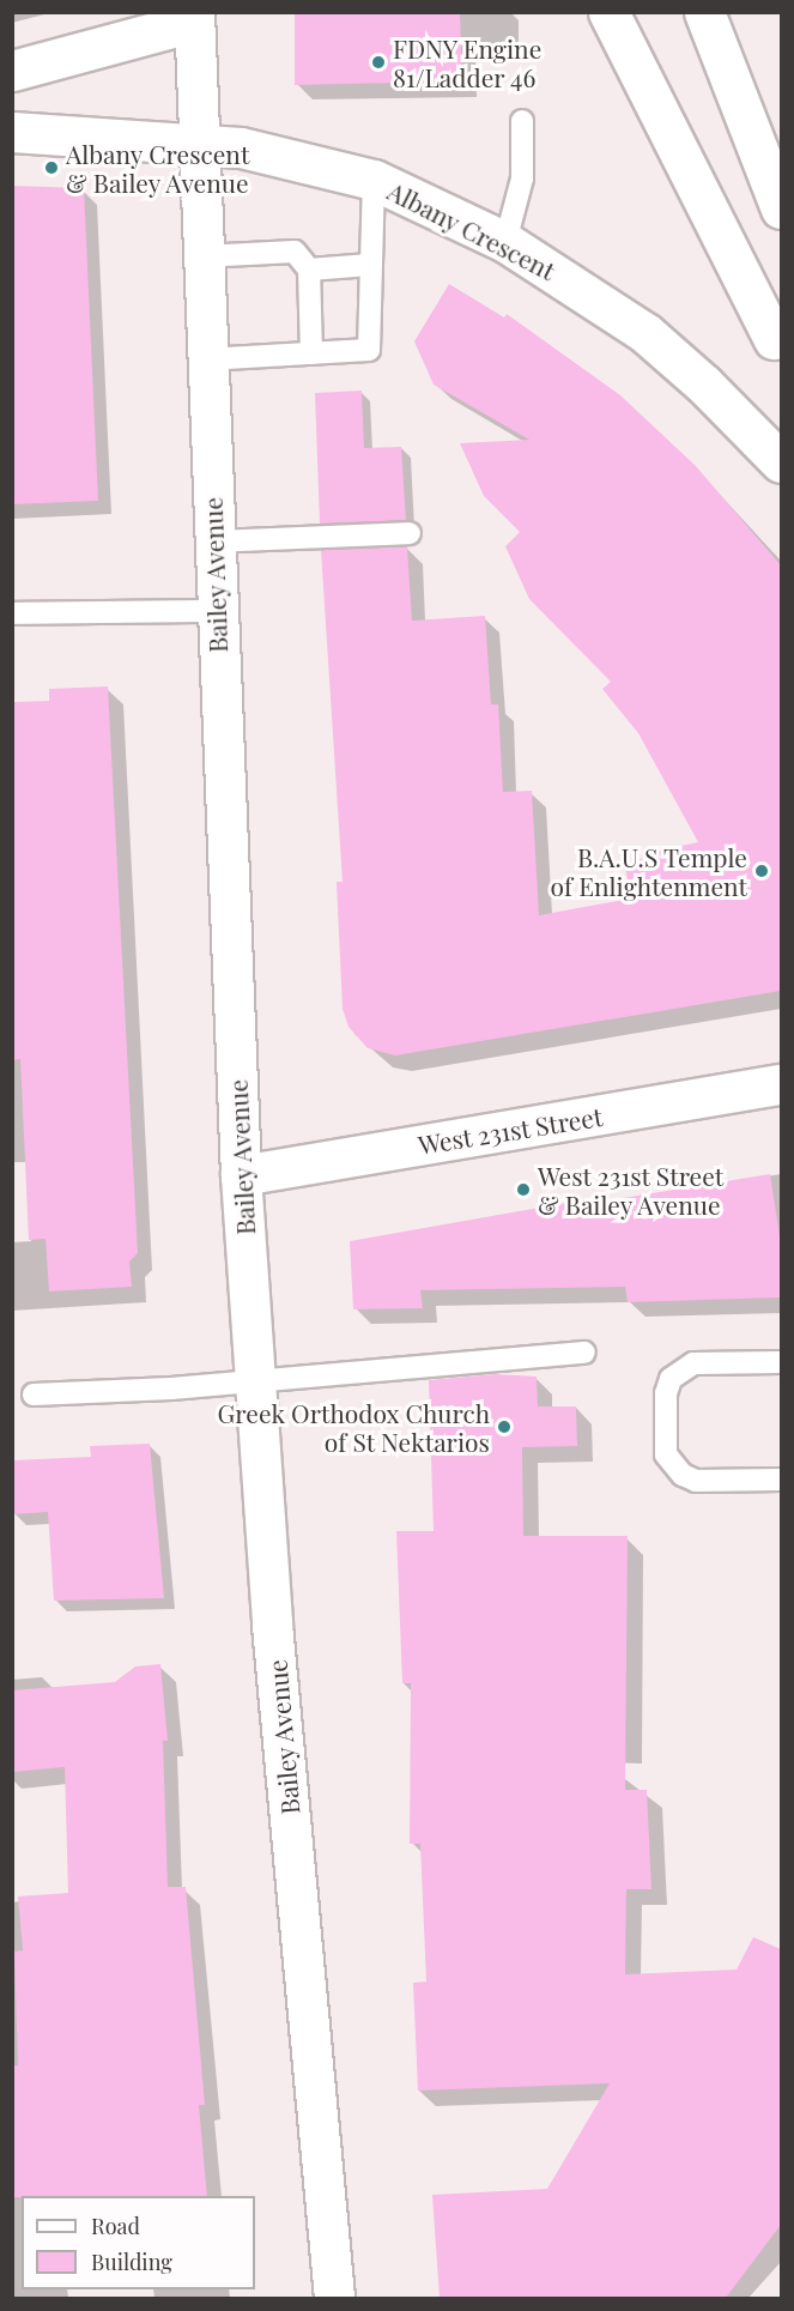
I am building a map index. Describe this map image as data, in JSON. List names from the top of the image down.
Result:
{
  "streets": {
    "main road": ["Albany Crescent", "Bailey Avenue", "West 231st Street"]
  },
  "crossings": [
    ["Albany Crescent", "Bailey Avenue"],
    ["Bailey Avenue", "West 231st Street"]
  ],
  "places": [
    "FDNY Engine 81/Ladder 46",
    "Albany Crescent & Bailey Avenue",
    "B.A.U.S Temple of Enlightenment",
    "West 231st Street & Bailey Avenue",
    "Greek Orthodox Church of St Nektarios"
  ],
  "legend": ["Road", "Building"]
}
